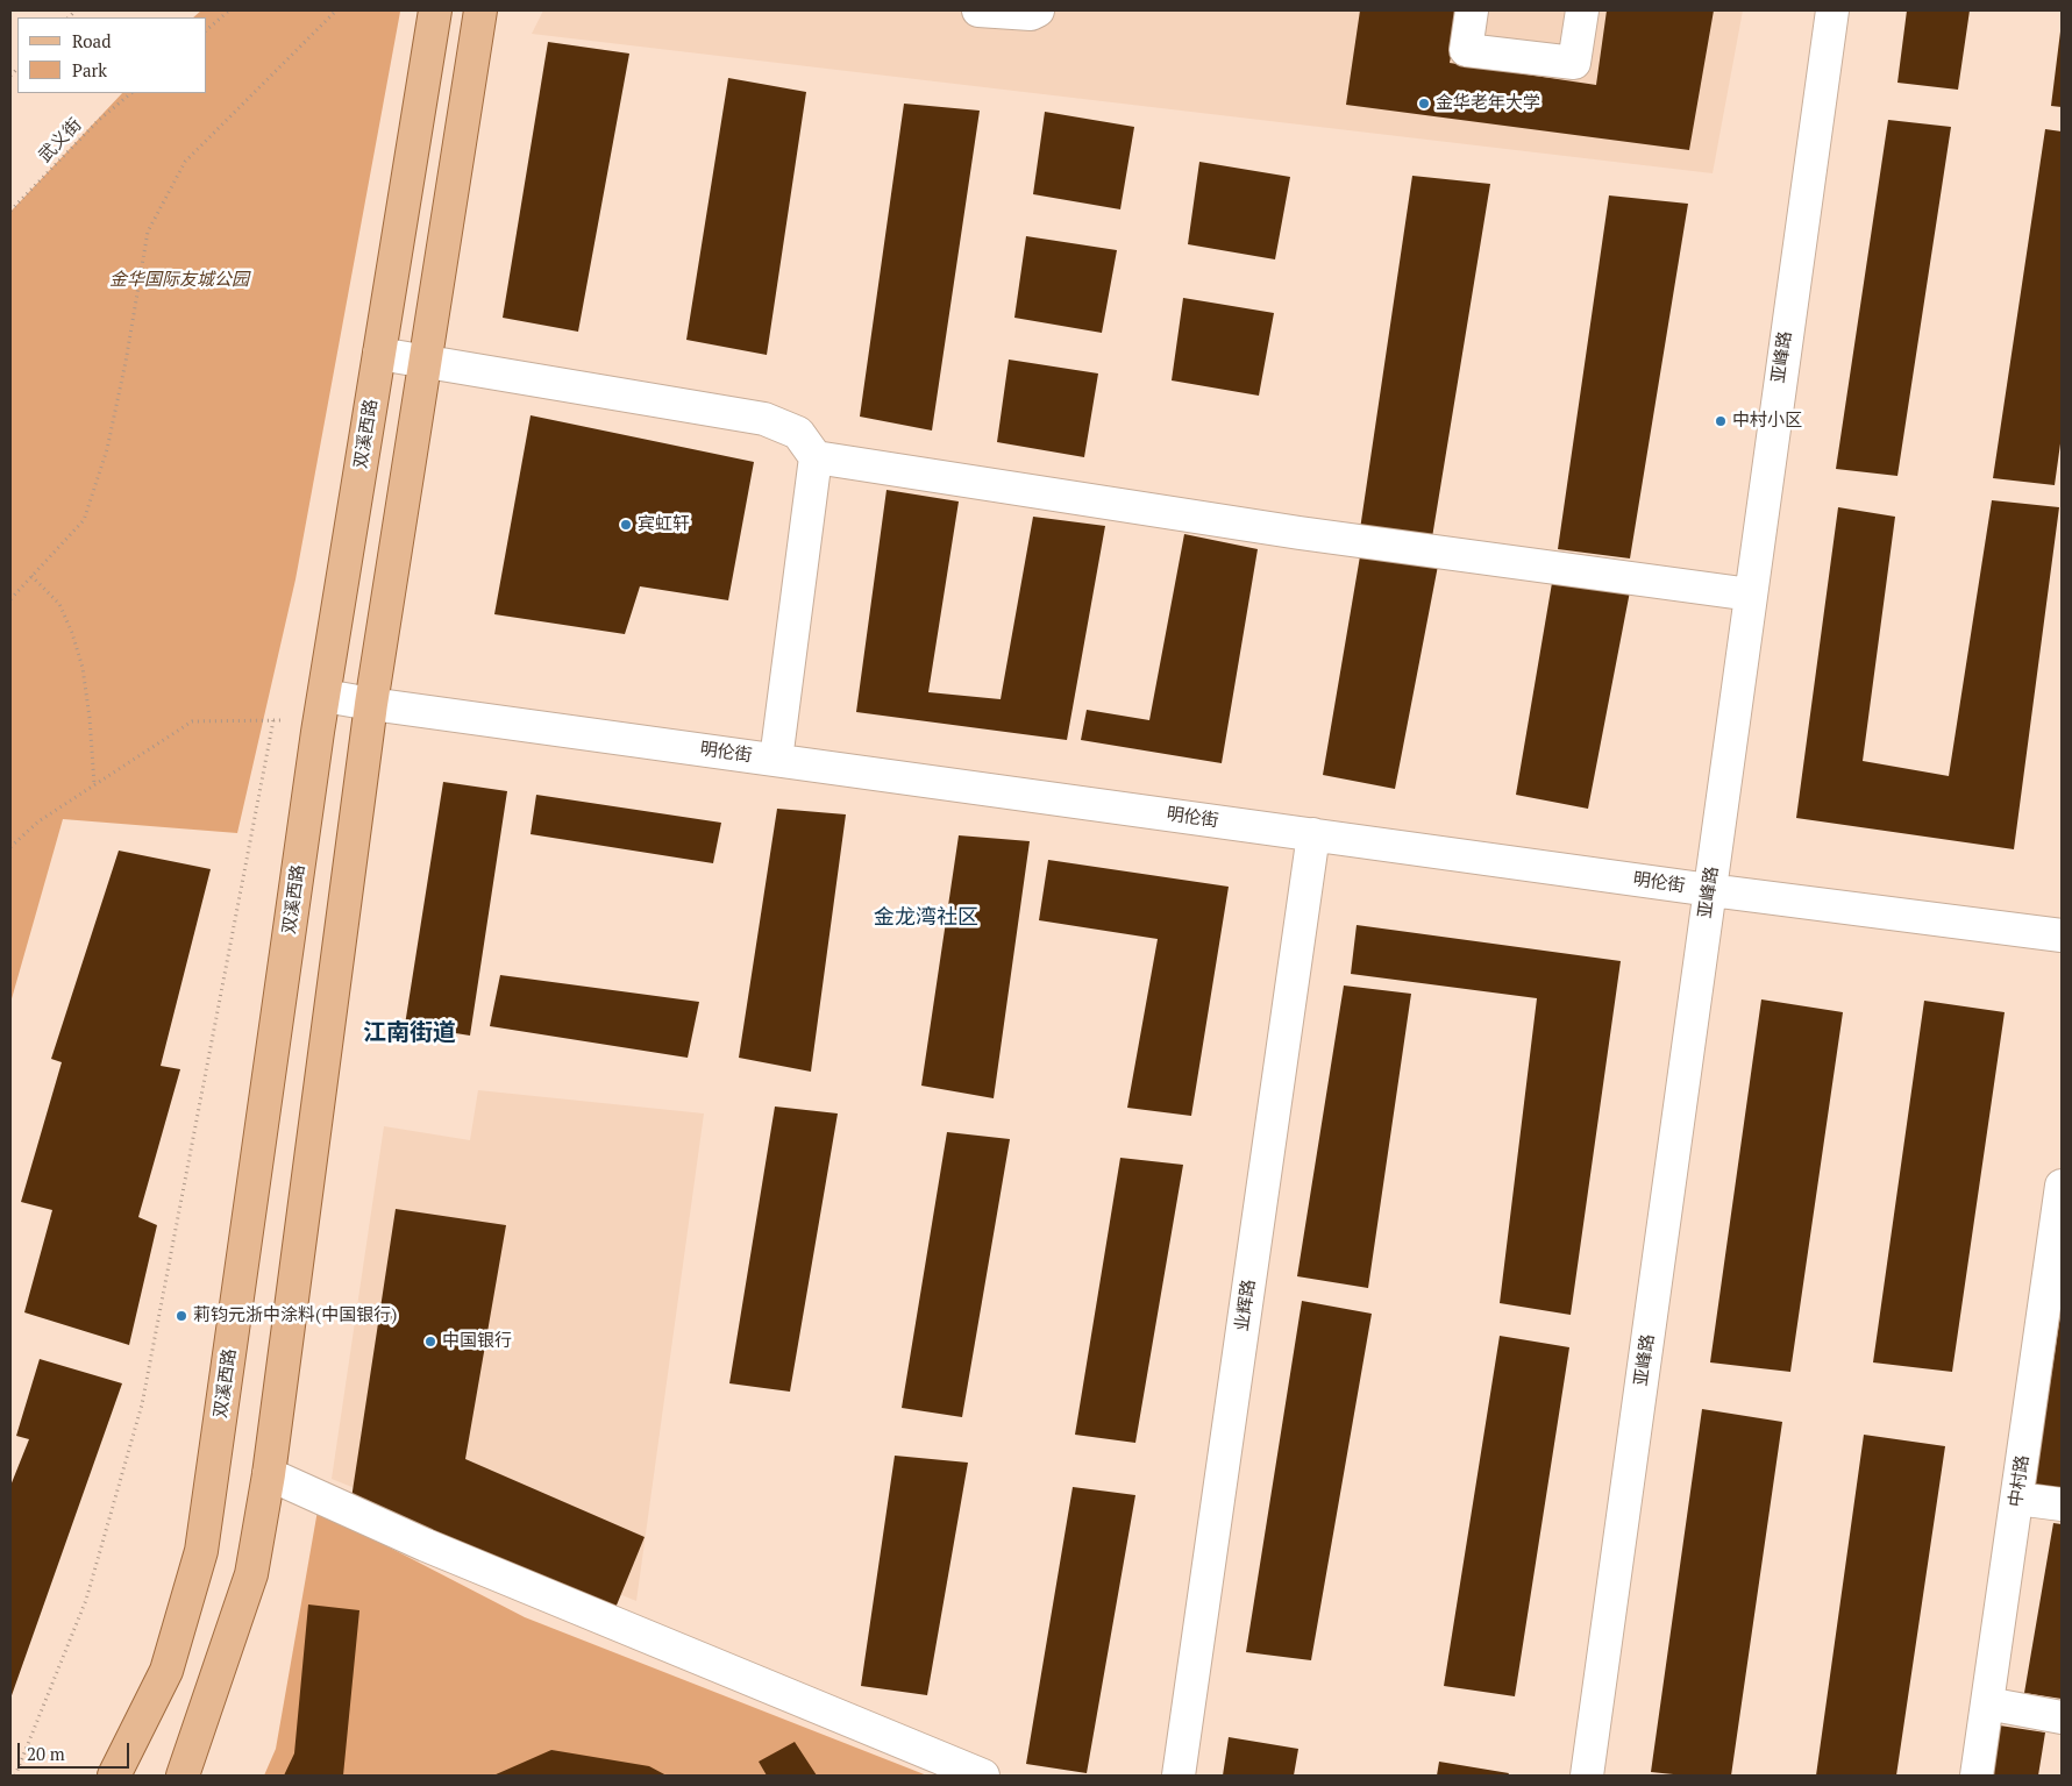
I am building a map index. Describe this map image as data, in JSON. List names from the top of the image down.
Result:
{
  "streets": {
    "main road": ["双溪西路"],
    "street": [
      "亚峰路",
      "明伦街",
      "业辉路",
      "中村路"
    ],
    "path": ["武义街"]
  },
  "crossings": [
    ["亚峰路", "明伦街"],
    ["双溪西路", "明伦街"],
    ["明伦街", "业辉路"]
  ],
  "districts": ["金龙湾社区", "江南街道"],
  "parks": ["金华国际友城公园"],
  "places": [
    "金华老年大学",
    "中村小区",
    "宾虹轩",
    "莉钧元浙中涂料(中国银行)",
    "中国银行"
  ],
  "legend": ["Road", "Park"],
  "scale_bar": "20 m"
}
